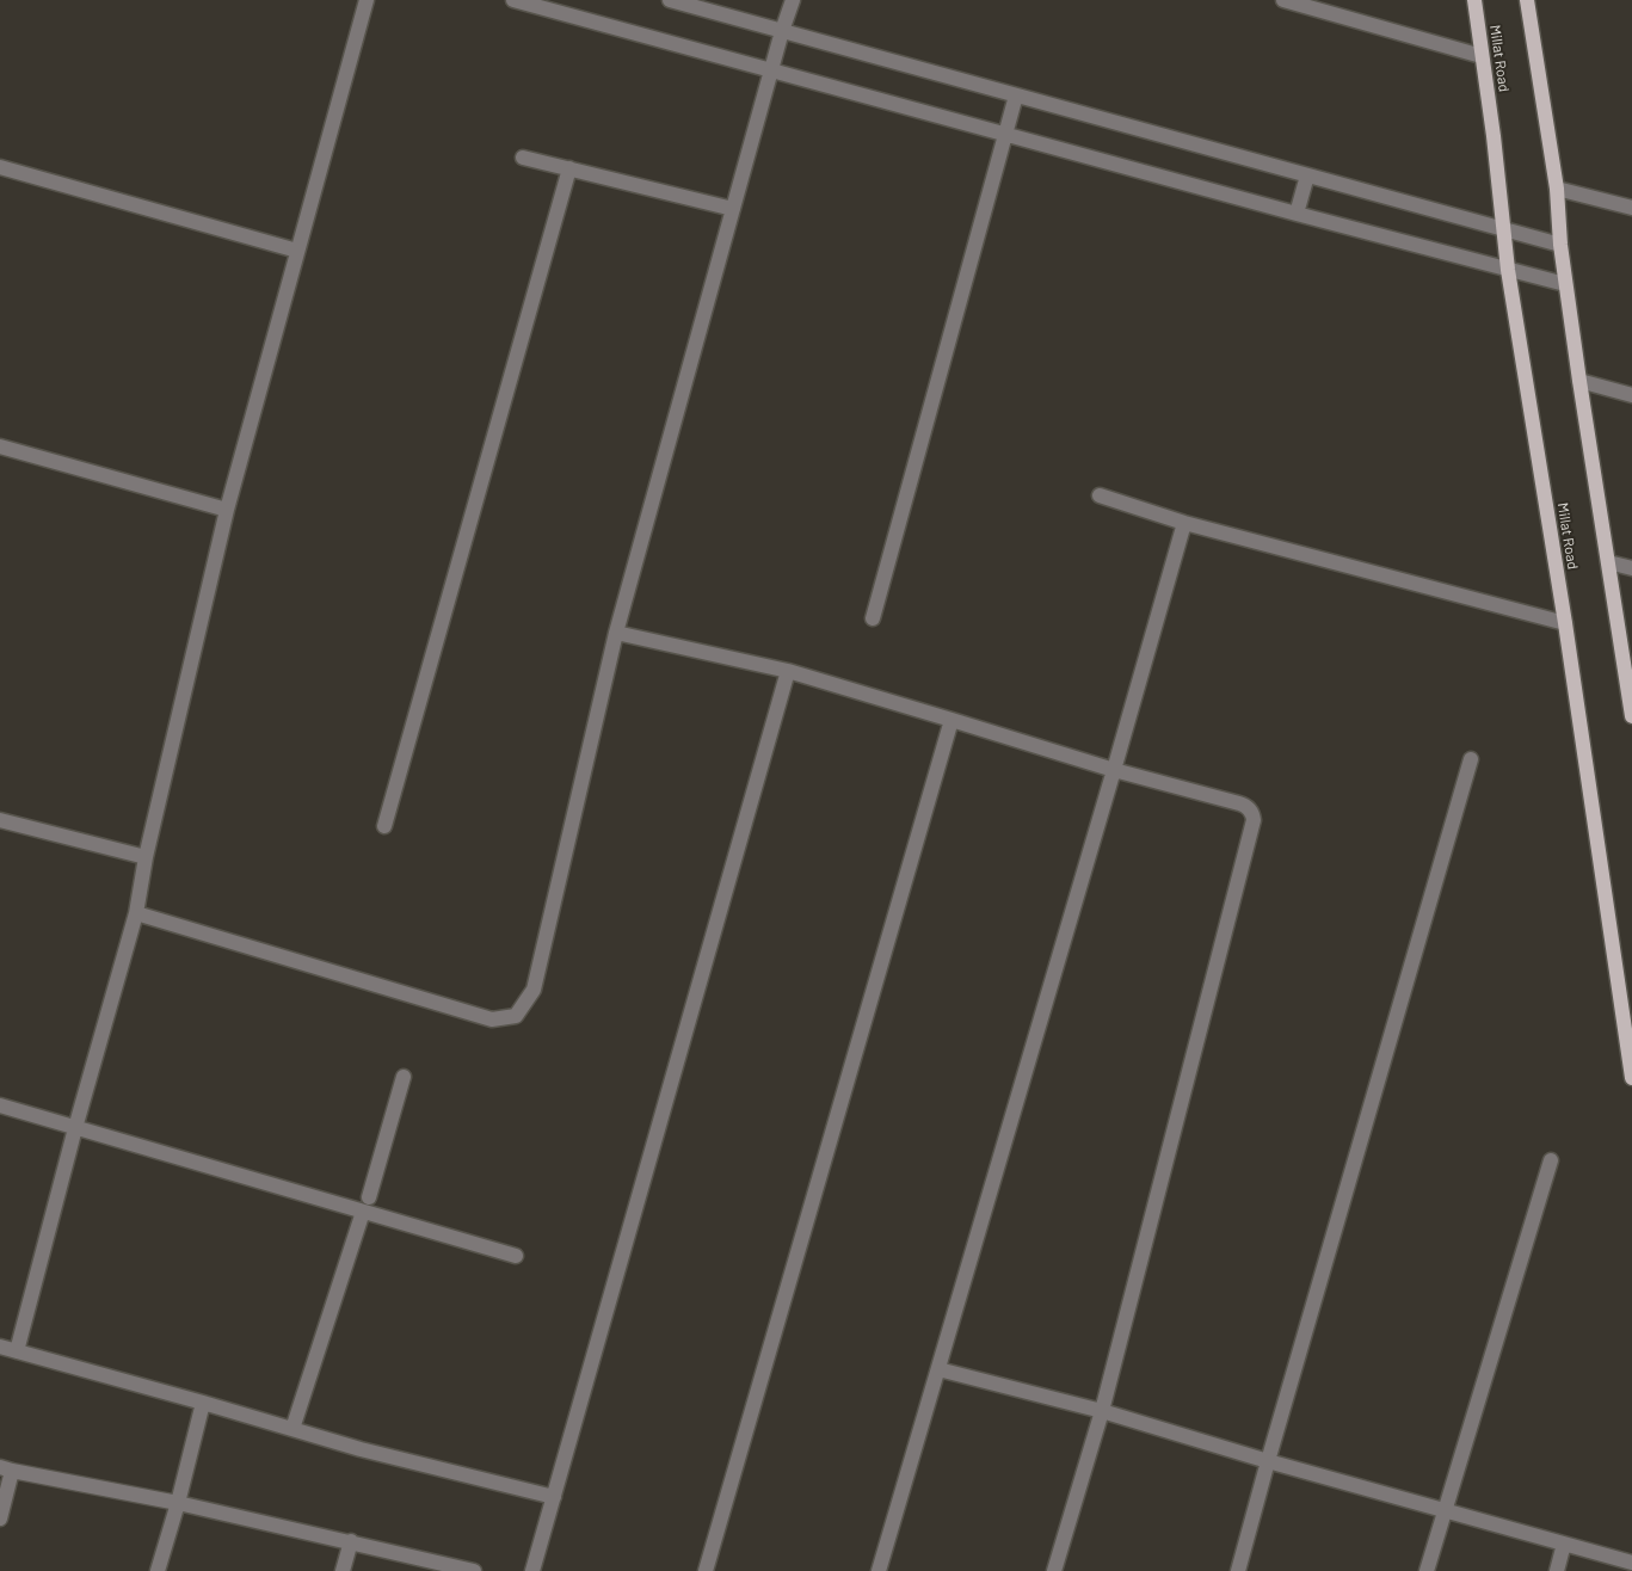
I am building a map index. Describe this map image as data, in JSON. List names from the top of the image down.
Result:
{
  "streets": {
    "main road": ["Millat Road"]
  }
}
